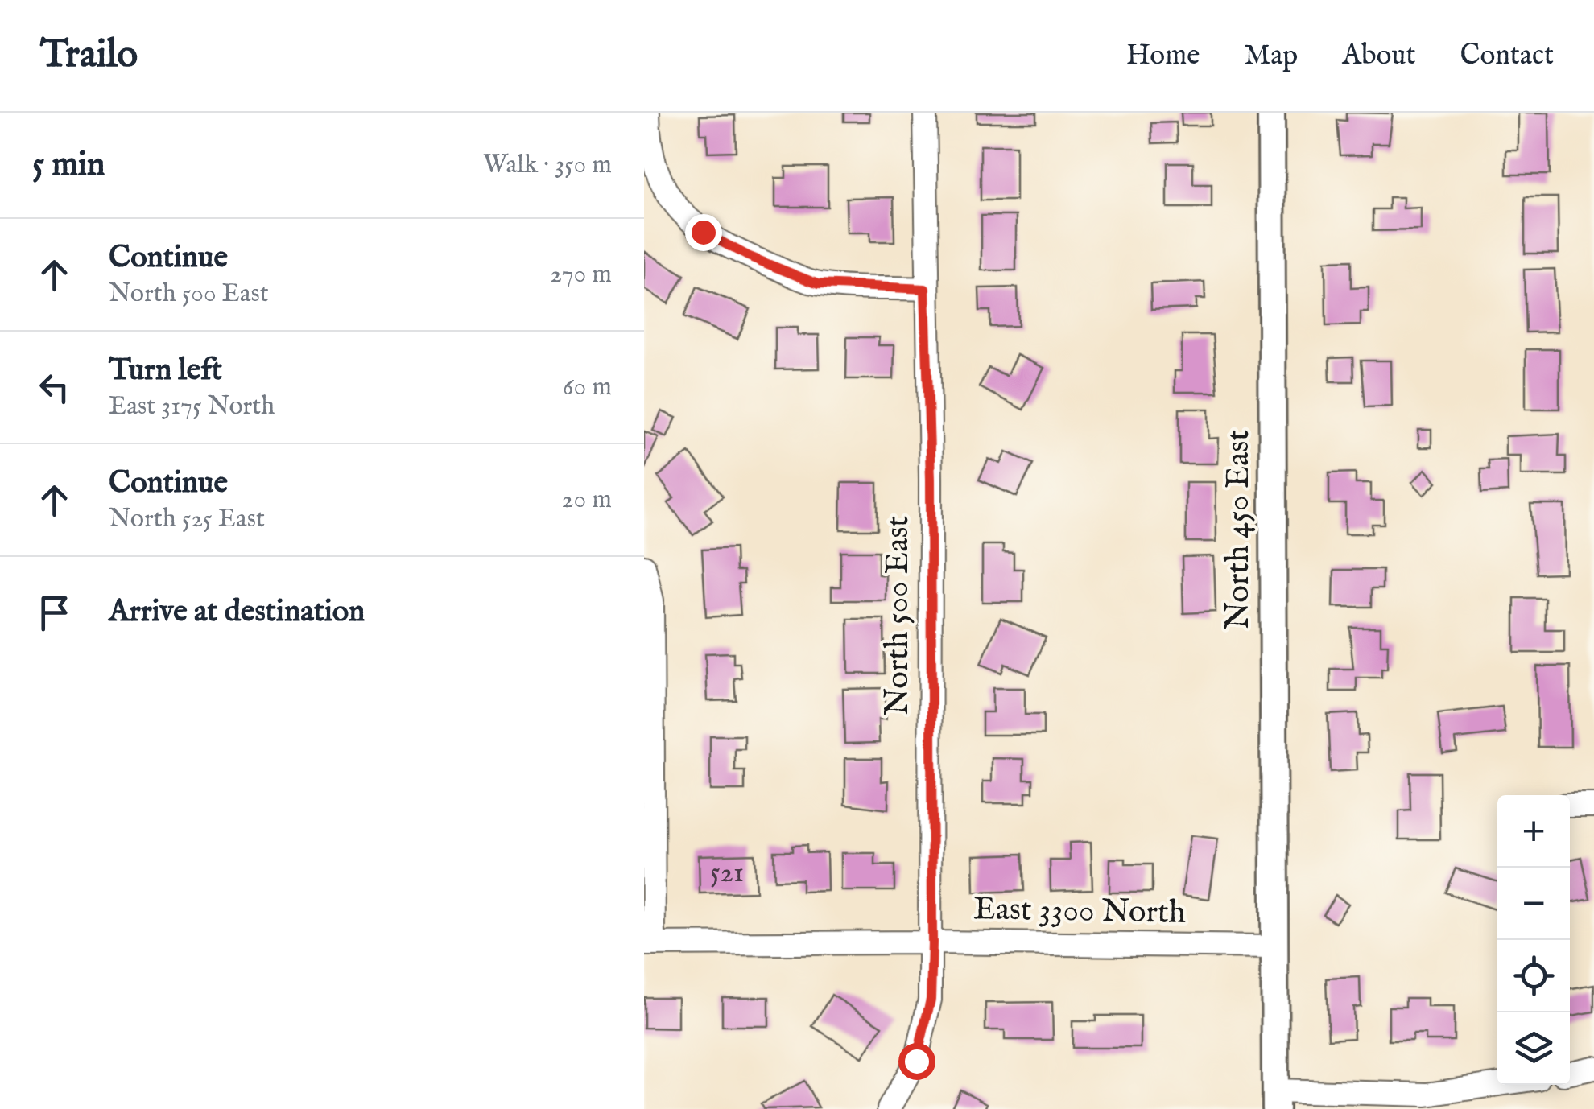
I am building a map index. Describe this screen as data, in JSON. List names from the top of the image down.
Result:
{
  "streets": {
    "street": ["North 450 East", "North 500 East", "East 3300 North"]
  },
  "crossings": [
    ["North 450 East", "East 3300 North"],
    ["North 500 East", "East 3300 North"]
  ],
  "house_numbers": ["521"],
  "page": {
    "header": "Trailo",
    "nav": [
      "Home",
      "Map",
      "About",
      "Contact"
    ],
    "heading": ["5 min", "Walk · 350 m"],
    "list": [
      ["Continue", "North 500 East", "270 m"],
      ["Turn left", "East 3175 North", "60 m"],
      ["Continue", "North 525 East", "20 m"],
      "Arrive at destination"
    ],
    "map_buttons": ["+", "−"]
  }
}
